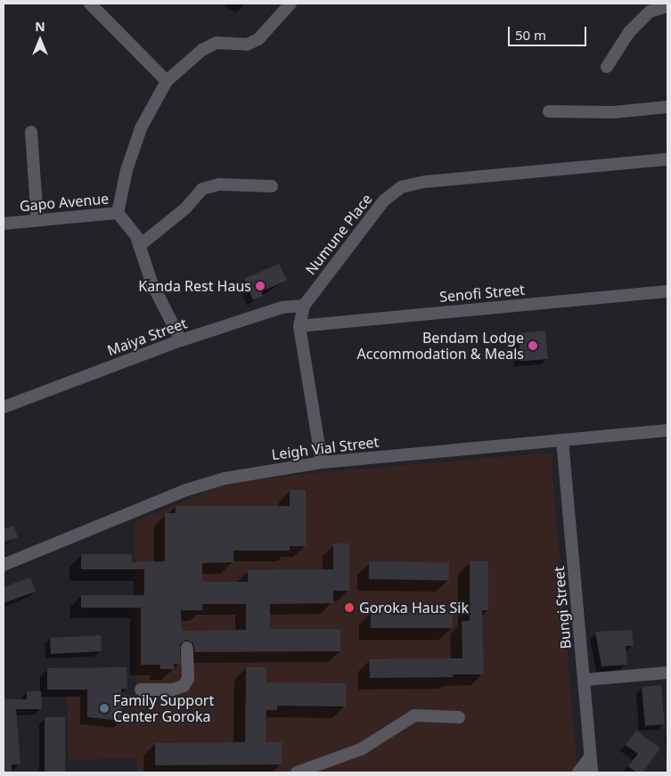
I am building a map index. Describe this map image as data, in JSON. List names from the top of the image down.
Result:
{
  "streets": {
    "street": [
      "Gapo Avenue",
      "Numune Place",
      "Senofi Street",
      "Maiya Street",
      "Leigh Vial Street",
      "Bungi Street"
    ]
  },
  "crossings": [
    ["Gapo Avenue", "Maiya Street"],
    ["Numune Place", "Senofi Street"],
    ["Numune Place", "Maiya Street"],
    ["Numune Place", "Leigh Vial Street"],
    ["Leigh Vial Street", "Bungi Street"]
  ],
  "places": [
    "Kanda Rest Haus",
    "Bendam Lodge Accommodation & Meals",
    "Goroka Haus Sik",
    "Family Support Center Goroka"
  ],
  "scale_bar": "50 m",
  "north": "top"
}
